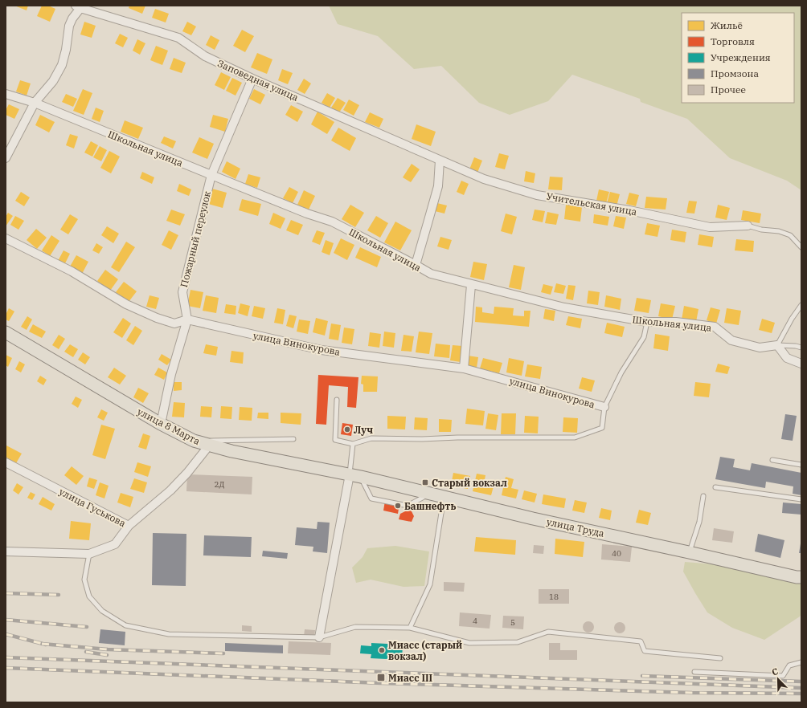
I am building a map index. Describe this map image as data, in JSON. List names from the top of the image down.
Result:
{
  "streets": {
    "main road": ["улица 8 Марта", "улица Труда"],
    "street": [
      "Заповедная улица",
      "Школьная улица",
      "Учительская улица",
      "Пожарный переулок",
      "улица Винокурова",
      "улица Гуськова"
    ]
  },
  "crossings": [
    ["Заповедная улица", "Учительская улица"],
    ["Заповедная улица", "Пожарный переулок"],
    ["Школьная улица", "Пожарный переулок"],
    ["Пожарный переулок", "улица Винокурова"],
    ["Пожарный переулок", "улица 8 Марта"],
    ["улица 8 Марта", "улица Гуськова"],
    ["улица 8 Марта", "улица Труда"]
  ],
  "places": {
    "other": ["Луч", "Башнефть", "Миасс (старый вокзал)"],
    "transit": ["Старый вокзал", "Миасс III"]
  },
  "house_numbers": [
    "2Д",
    "40",
    "18",
    "4",
    "5"
  ],
  "legend": [
    "Жильё",
    "Торговля",
    "Учреждения",
    "Промзона",
    "Прочее"
  ],
  "north": "top left"
}
